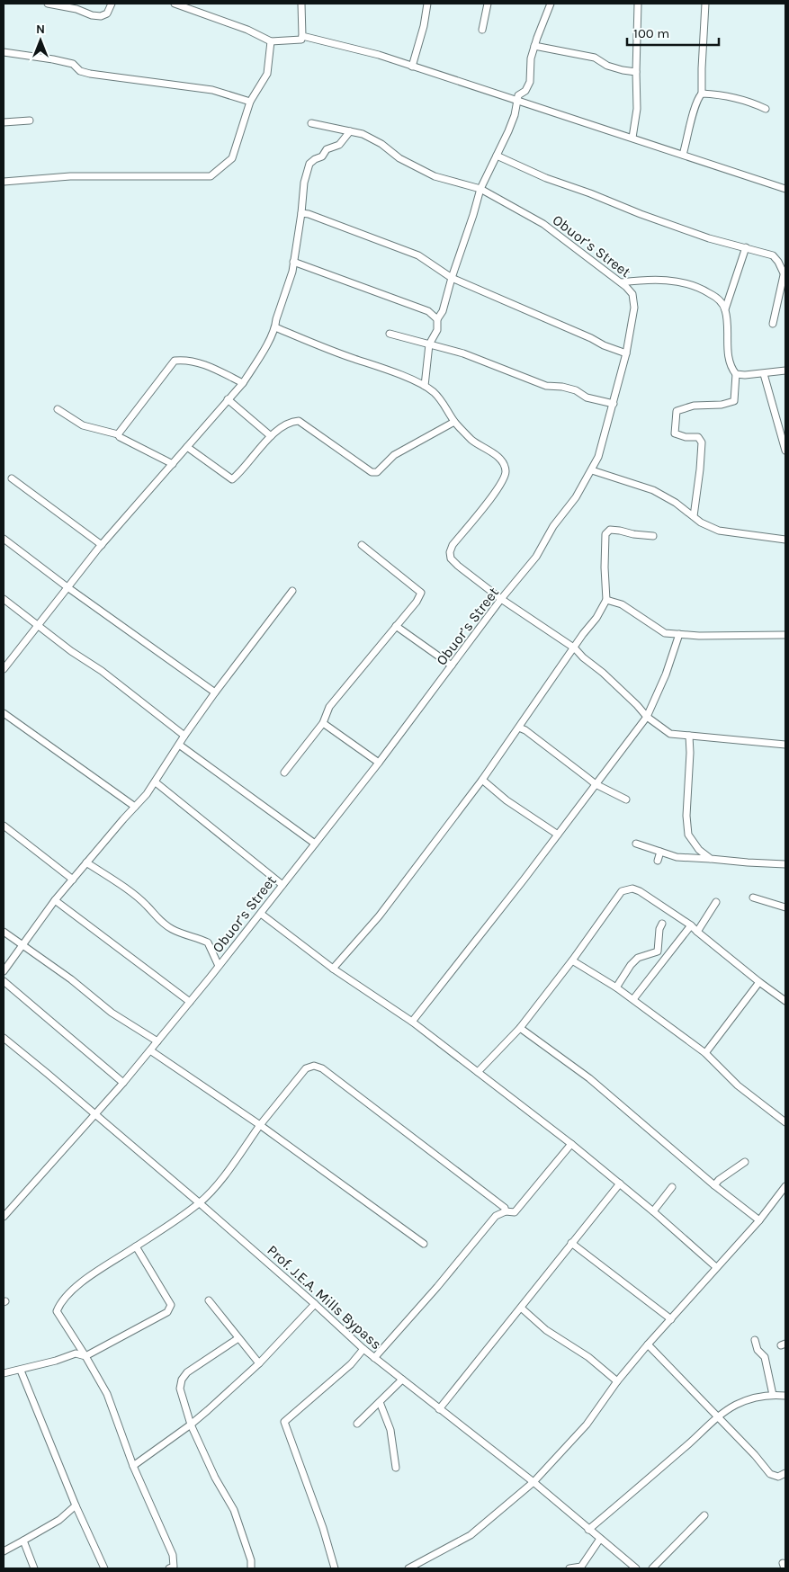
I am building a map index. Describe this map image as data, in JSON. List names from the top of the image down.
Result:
{
  "streets": {
    "street": ["Obuor’s Street", "Prof. J.E.A. Mills Bypass"]
  },
  "crossings": [
    ["Obuor’s Street", "Prof. J.E.A. Mills Bypass"]
  ],
  "scale_bar": "100 m",
  "north": "top"
}
